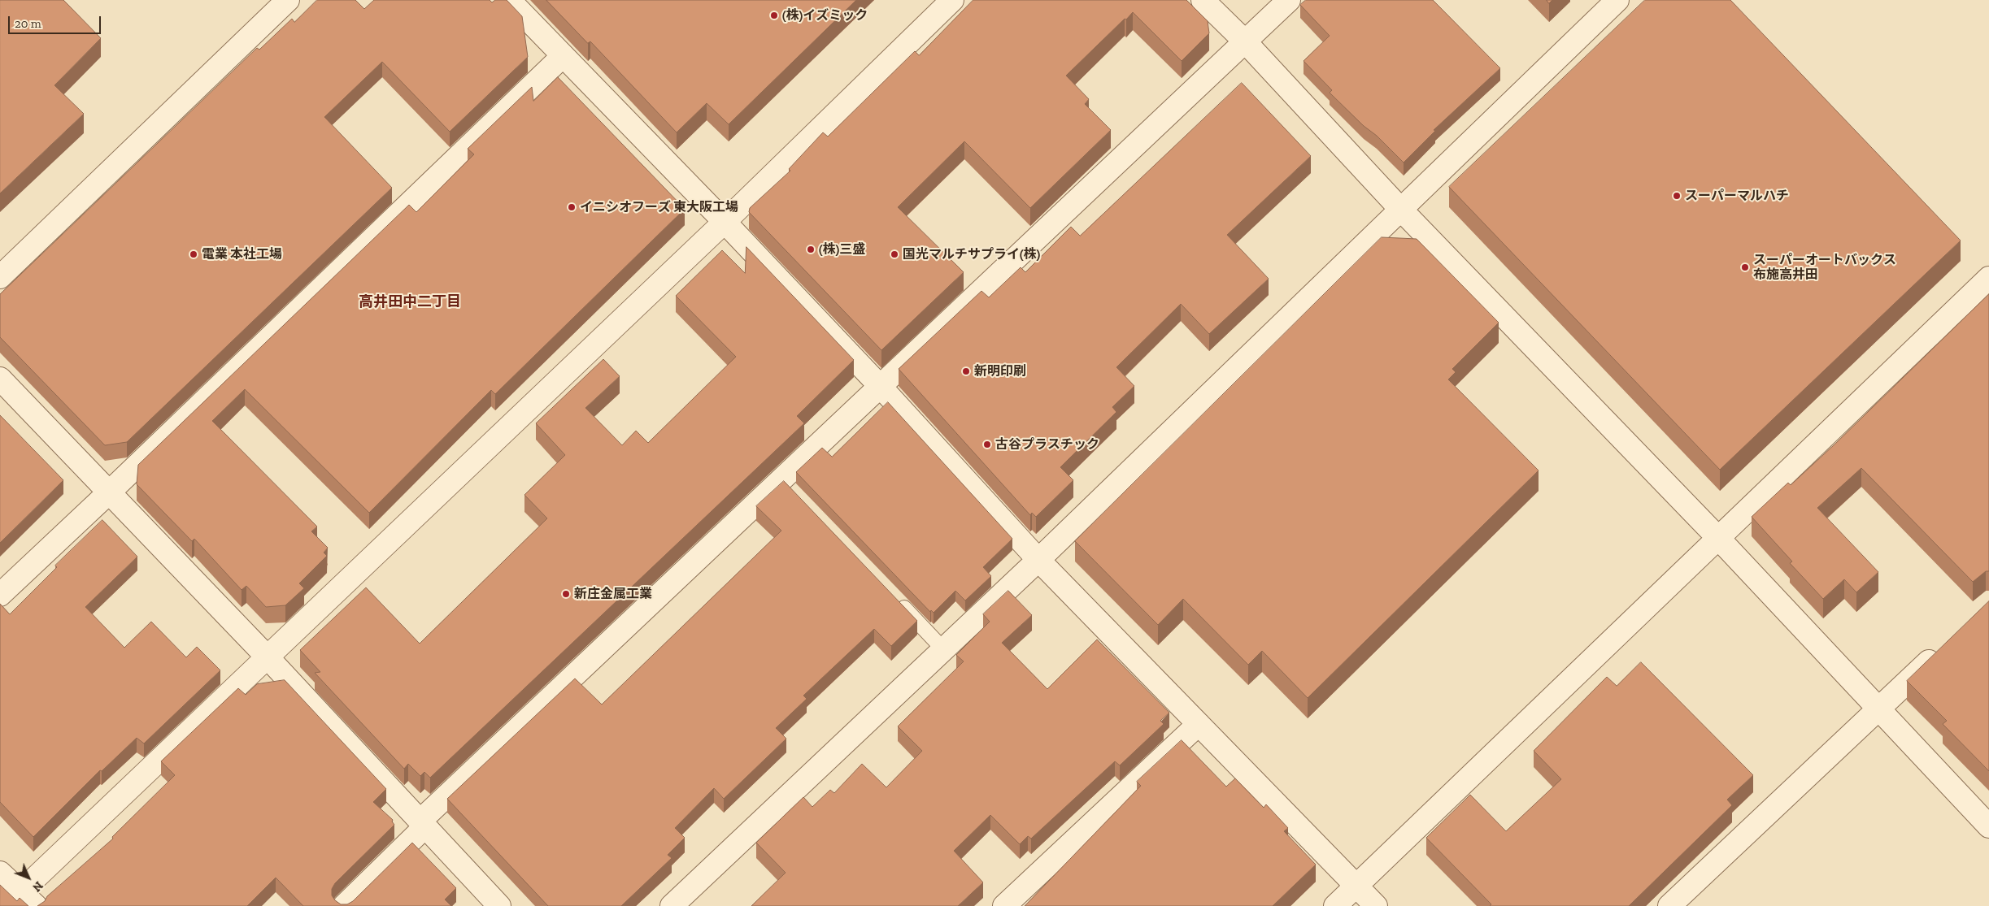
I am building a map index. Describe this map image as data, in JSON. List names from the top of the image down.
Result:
{
  "districts": ["高井田中二丁目"],
  "places": [
    "(株)イズミック",
    "スーパーマルハチ",
    "イニシオフーズ 東大阪工場",
    "(株)三盛",
    "電業 本社工場",
    "国光マルチサプライ(株)",
    "スーパーオートバックス 布施高井田",
    "新明印刷",
    "古谷プラスチック",
    "新庄金属工業"
  ],
  "scale_bar": "20 m",
  "north": "bottom right"
}
